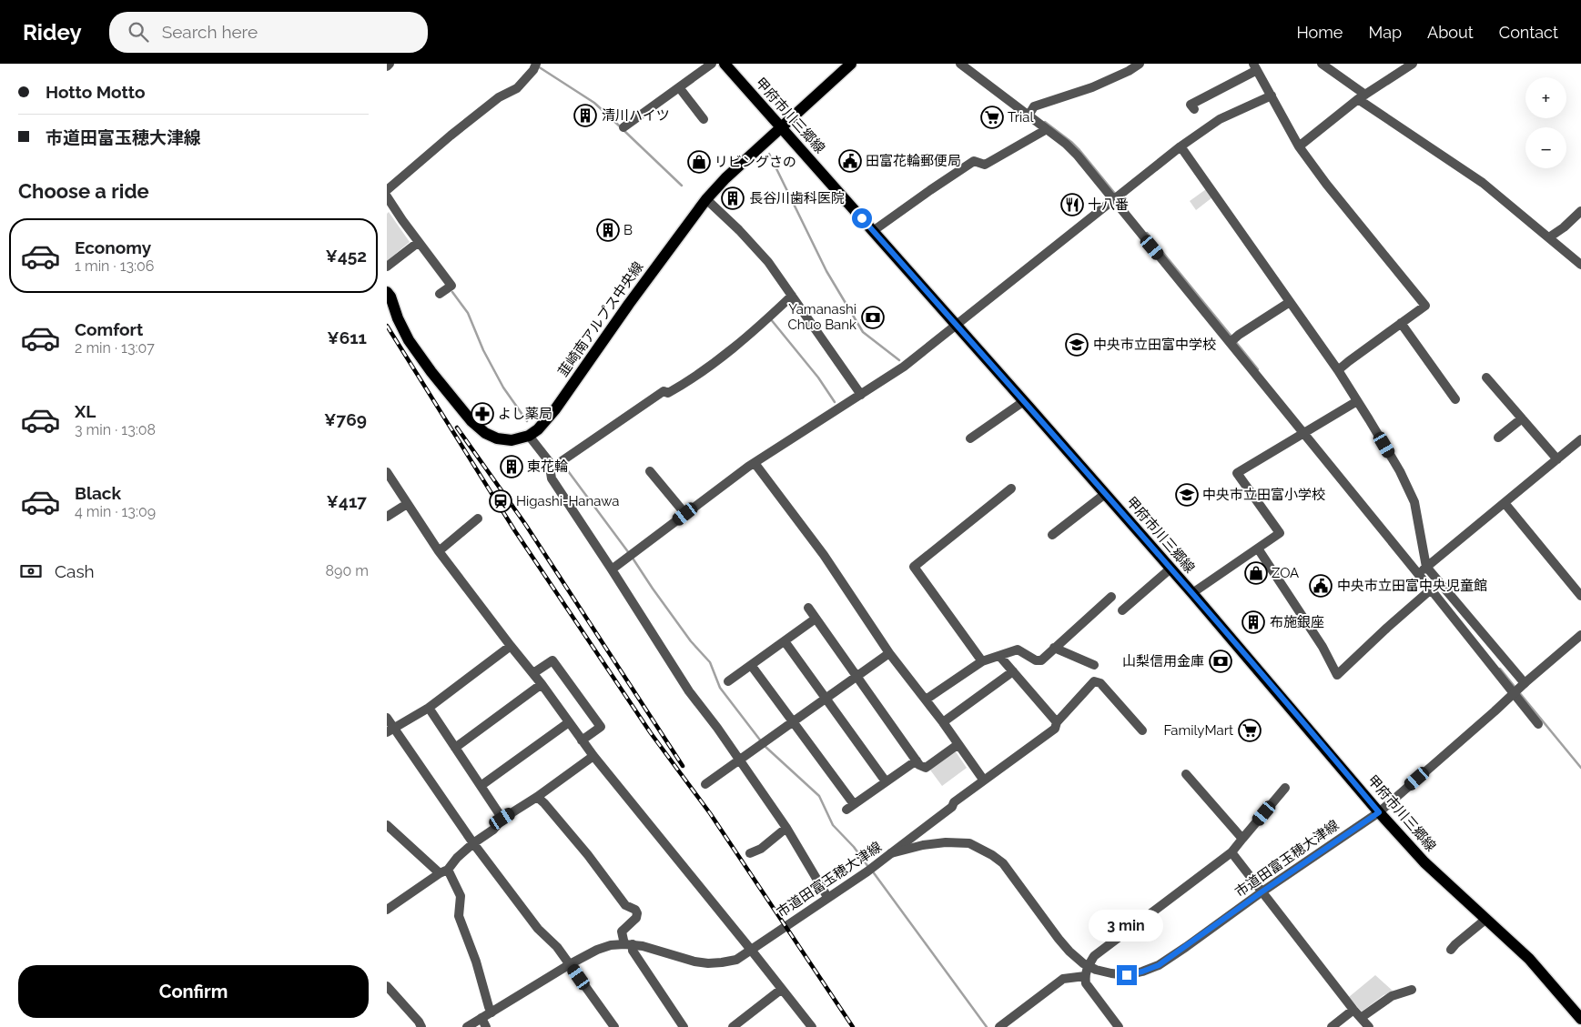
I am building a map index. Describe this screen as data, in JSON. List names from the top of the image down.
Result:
{
  "streets": {
    "main road": ["甲府市川三郷線", "韮崎南アルプス中央線"],
    "street": ["市道田富玉穂大津線"]
  },
  "crossings": [
    ["甲府市川三郷線", "韮崎南アルプス中央線"],
    ["甲府市川三郷線", "市道田富玉穂大津線"]
  ],
  "places": {
    "building": [
      "清川ハイツ",
      "長谷川歯科医院",
      "B",
      "東花輪",
      "布施銀座"
    ],
    "supermarket": ["Trial", "FamilyMart"],
    "public building": ["田富花輪郵便局", "中央市立田富中央児童館"],
    "shop": ["リビングさの", "ZOA"],
    "restaurant": ["十八番"],
    "bank": ["Yamanashi Chuo Bank", "山梨信用金庫"],
    "school or university": ["中央市立田富中学校", "中央市立田富小学校"],
    "pharmacy": ["よし薬局"],
    "station": ["Higashi-Hanawa"]
  },
  "page": {
    "header": "Ridey",
    "search": "Search here",
    "nav": [
      "Home",
      "Map",
      "About",
      "Contact"
    ],
    "banner": ["Hotto Motto", "市道田富玉穂大津線"],
    "map_buttons": ["+", "−"],
    "heading": "Choose a ride",
    "list": [
      {
        "name": "Economy",
        "note": "1 min · 13:06",
        "value": "¥452"
      },
      {
        "name": "Comfort",
        "note": "2 min · 13:07",
        "value": "¥611"
      },
      {
        "name": "XL",
        "note": "3 min · 13:08",
        "value": "¥769"
      },
      {
        "name": "Black",
        "note": "4 min · 13:09",
        "value": "¥417"
      }
    ],
    "pay": ["Cash", "890 m"],
    "bubble": "3 min",
    "buttons": "Confirm"
  }
}
